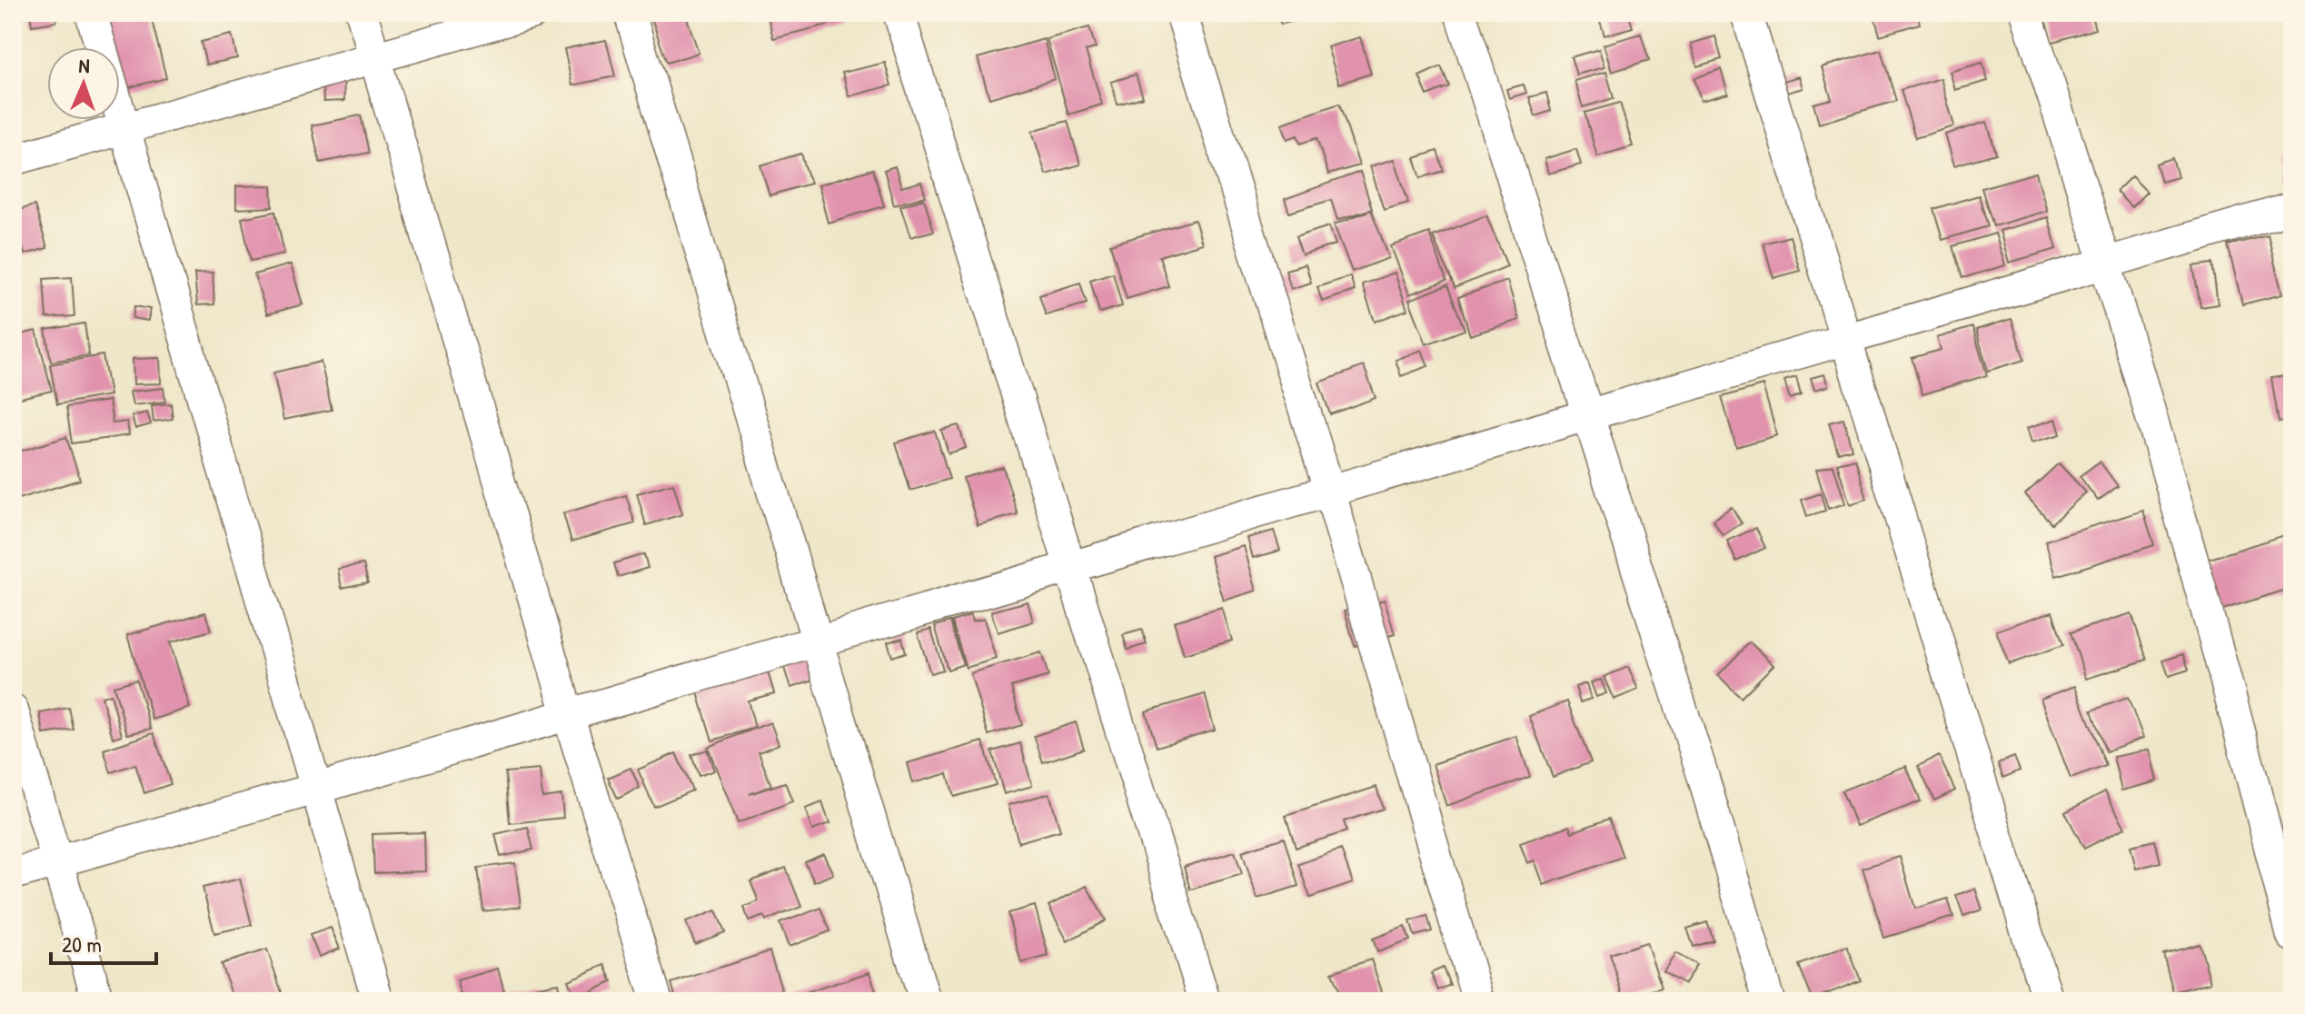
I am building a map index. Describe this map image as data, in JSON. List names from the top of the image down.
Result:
{
  "scale_bar": "20 m",
  "north": "top"
}
